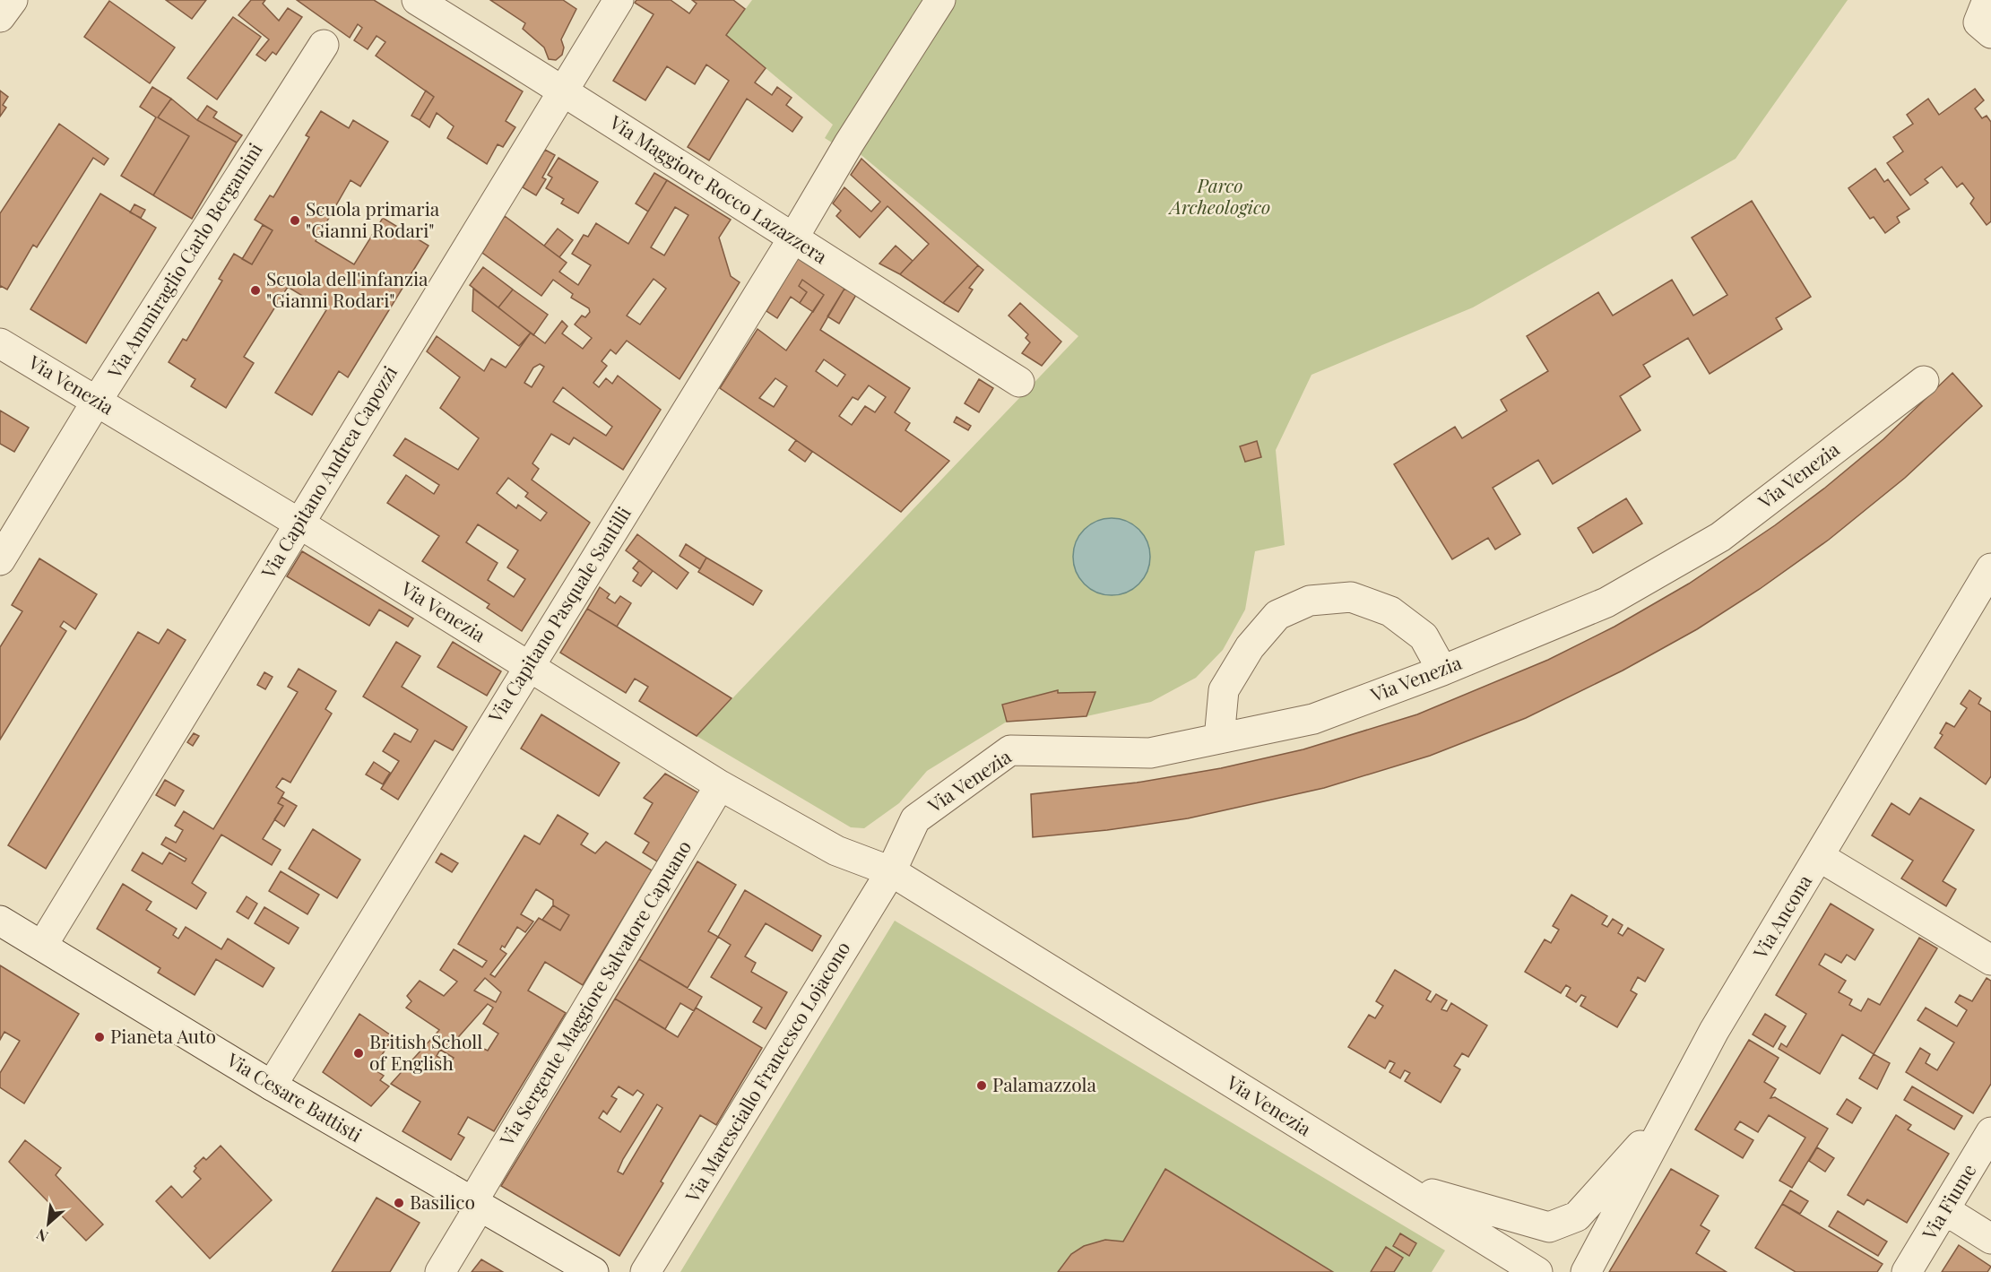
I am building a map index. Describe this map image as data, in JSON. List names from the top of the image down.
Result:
{
  "streets": {
    "street": [
      "Via Maggiore Rocco Lazazzera",
      "Via Ammiraglio Carlo Bergamini",
      "Via Venezia",
      "Via Capitano Andrea Capozzi",
      "Via Capitano Pasquale Santilli",
      "Via Ancona",
      "Via Sergente Maggiore Salvatore Capuano",
      "Via Maresciallo Francesco Lojacono",
      "Via Cesare Battisti",
      "Via Fiume"
    ]
  },
  "crossings": [
    ["Via Maggiore Rocco Lazazzera", "Via Capitano Andrea Capozzi"],
    ["Via Maggiore Rocco Lazazzera", "Via Capitano Pasquale Santilli"],
    ["Via Ammiraglio Carlo Bergamini", "Via Venezia"],
    ["Via Venezia", "Via Capitano Andrea Capozzi"],
    ["Via Venezia", "Via Capitano Pasquale Santilli"],
    ["Via Venezia", "Via Sergente Maggiore Salvatore Capuano"],
    ["Via Venezia", "Via Maresciallo Francesco Lojacono"],
    ["Via Capitano Andrea Capozzi", "Via Cesare Battisti"],
    ["Via Capitano Pasquale Santilli", "Via Cesare Battisti"],
    ["Via Sergente Maggiore Salvatore Capuano", "Via Cesare Battisti"]
  ],
  "parks": ["Parco Archeologico"],
  "places": [
    "Scuola primaria \"Gianni Rodari\"",
    "Scuola dell'infanzia \"Gianni Rodari\"",
    "Pianeta Auto",
    "British Scholl of English",
    "Palamazzola",
    "Basilico"
  ],
  "north": "bottom left"
}
